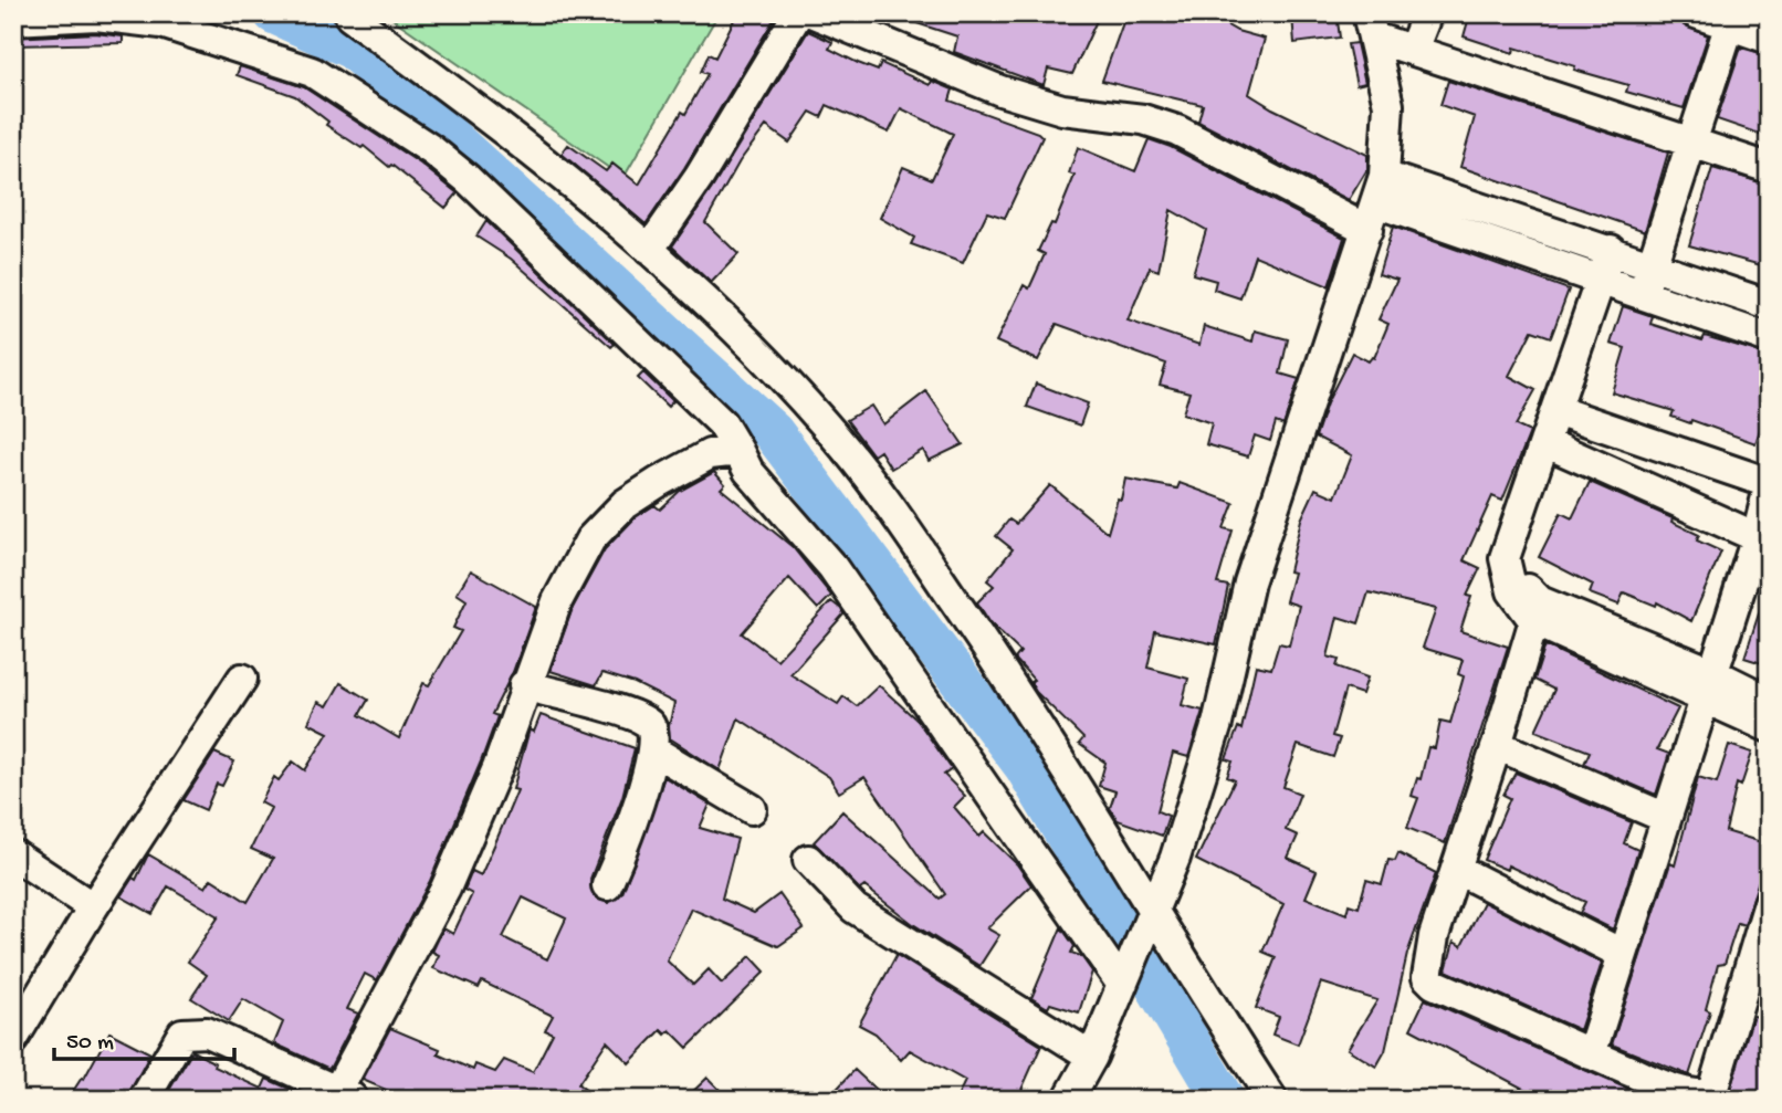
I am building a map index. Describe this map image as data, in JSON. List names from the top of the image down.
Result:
{
  "scale_bar": "50 m"
}
